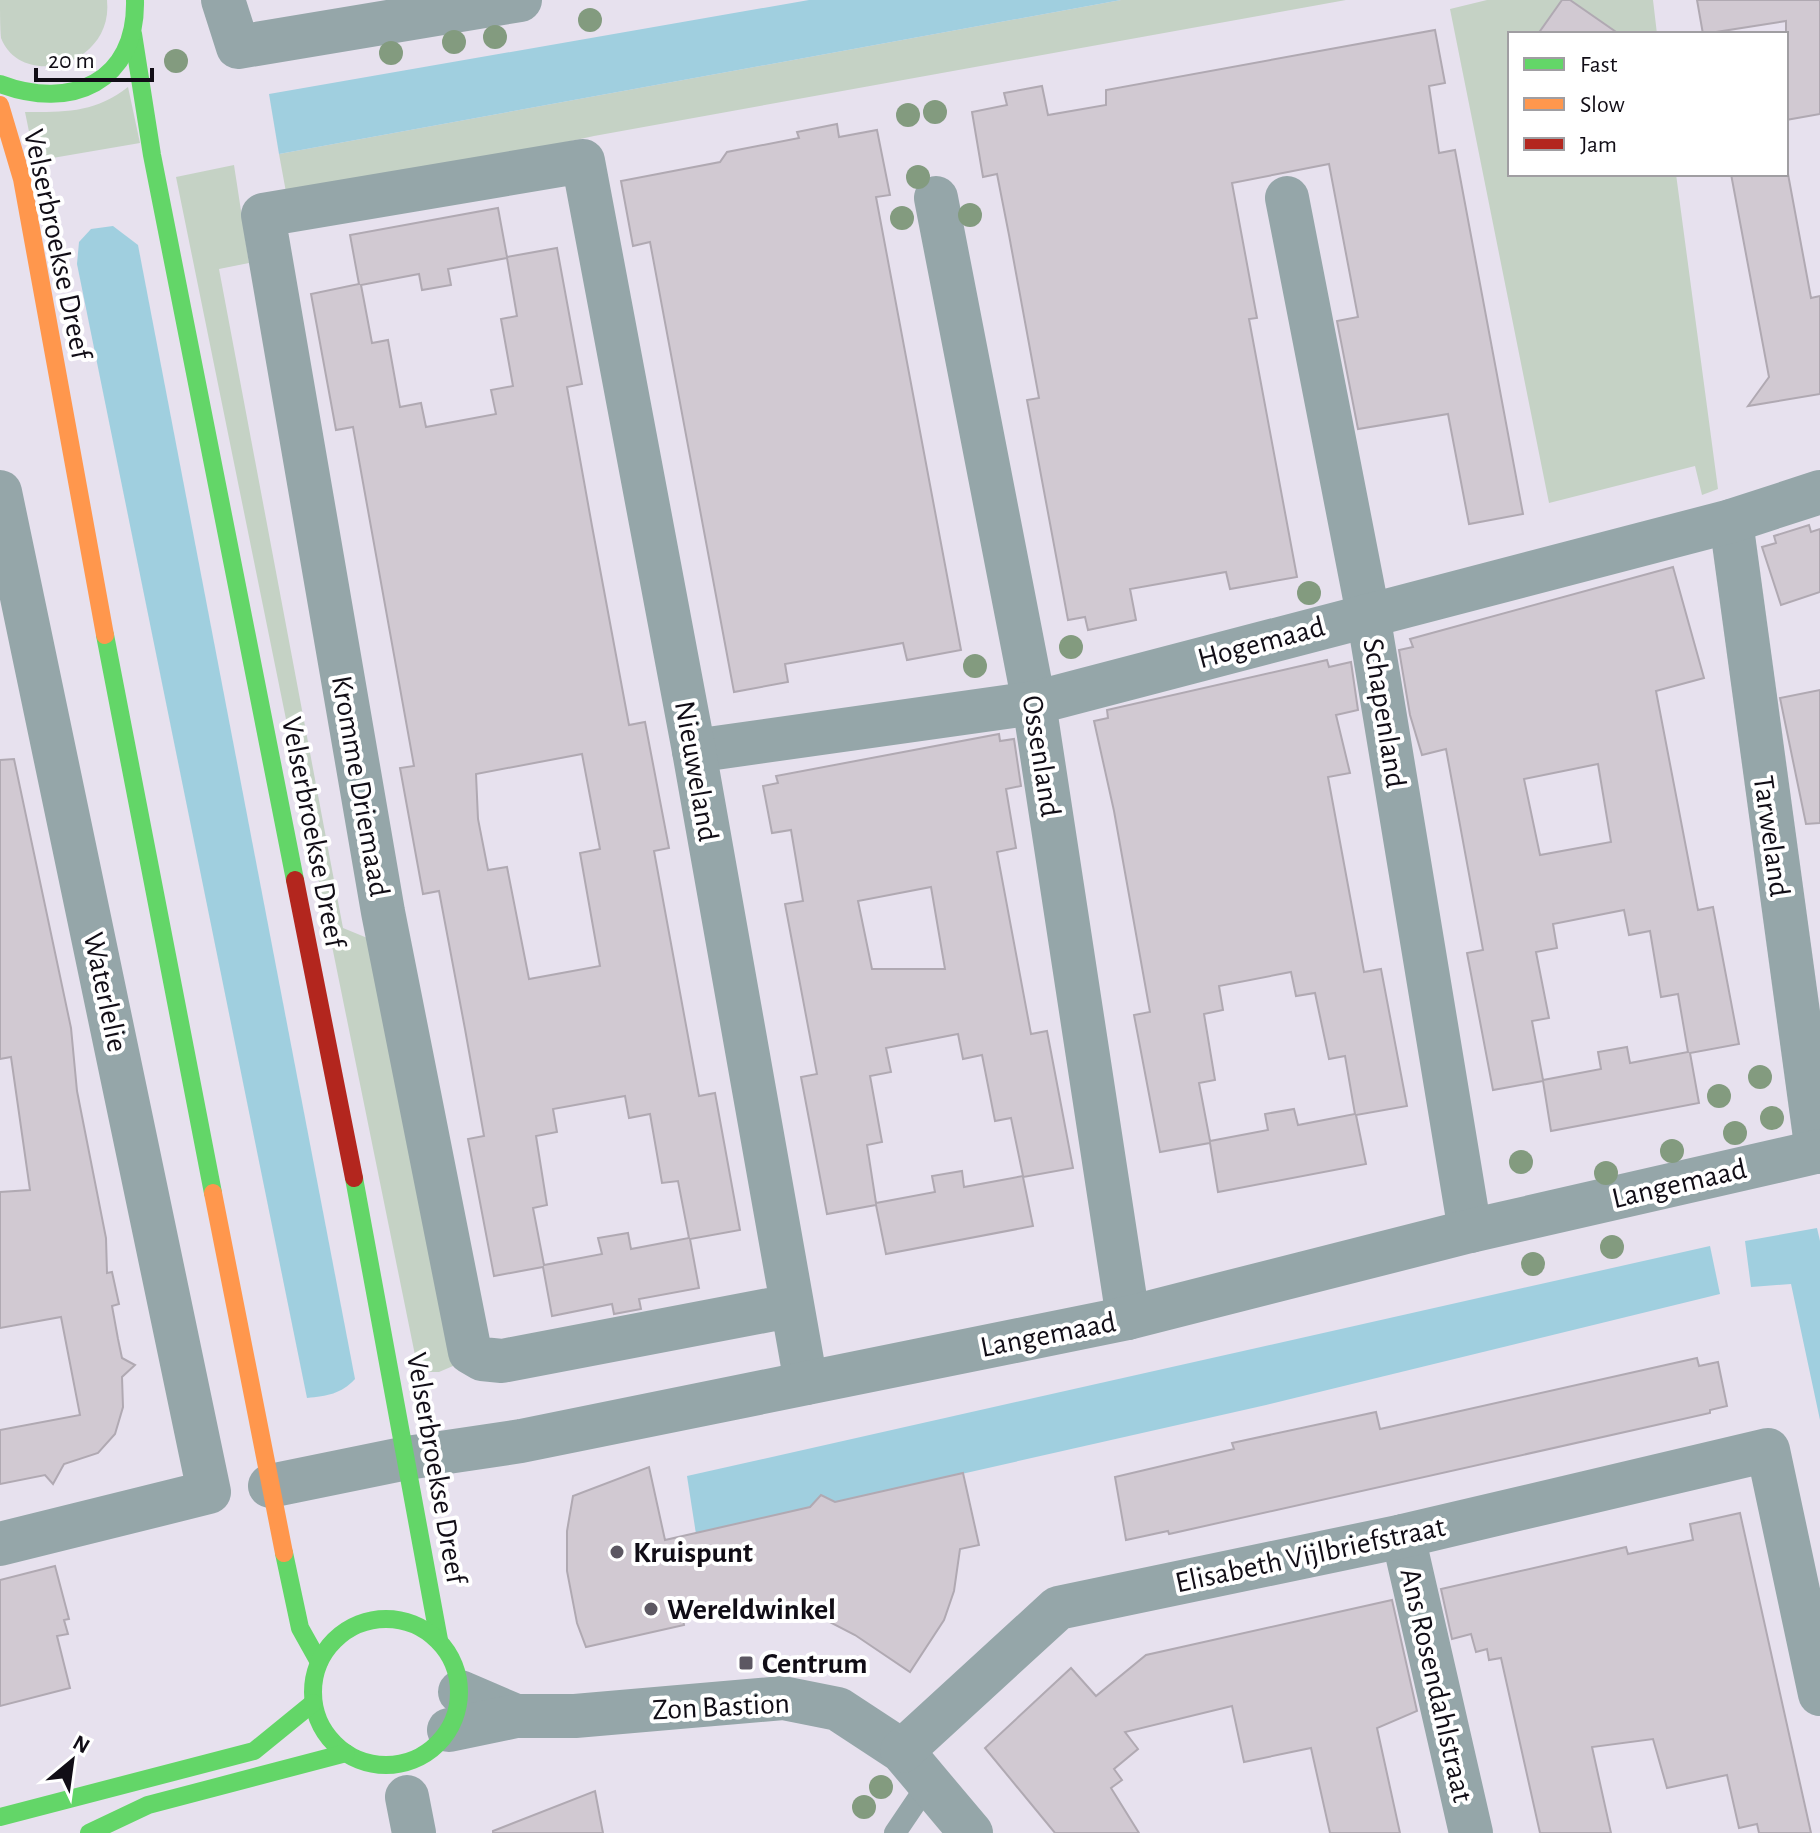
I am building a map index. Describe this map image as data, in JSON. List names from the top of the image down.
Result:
{
  "streets": {
    "main road": ["Velserbroekse Dreef"],
    "street": [
      "Hogemaad",
      "Schapenland",
      "Ossenland",
      "Nieuweland",
      "Kromme Driemaad",
      "Tarweland",
      "Waterlelie",
      "Langemaad",
      "Elisabeth Vijlbriefstraat",
      "Ans Rosendahlstraat",
      "Zon Bastion"
    ]
  },
  "crossings": [
    ["Velserbroekse Dreef", "Langemaad"],
    ["Velserbroekse Dreef", "Zon Bastion"],
    ["Hogemaad", "Schapenland"],
    ["Hogemaad", "Ossenland"],
    ["Hogemaad", "Nieuweland"],
    ["Hogemaad", "Tarweland"],
    ["Schapenland", "Langemaad"],
    ["Ossenland", "Langemaad"],
    ["Nieuweland", "Kromme Driemaad"],
    ["Nieuweland", "Langemaad"],
    ["Tarweland", "Langemaad"],
    ["Elisabeth Vijlbriefstraat", "Ans Rosendahlstraat"],
    ["Elisabeth Vijlbriefstraat", "Zon Bastion"]
  ],
  "places": {
    "other": ["Kruispunt", "Wereldwinkel"],
    "transit": ["Centrum"]
  },
  "legend": ["Fast", "Slow", "Jam"],
  "scale_bar": "20 m",
  "north": "top right"
}
